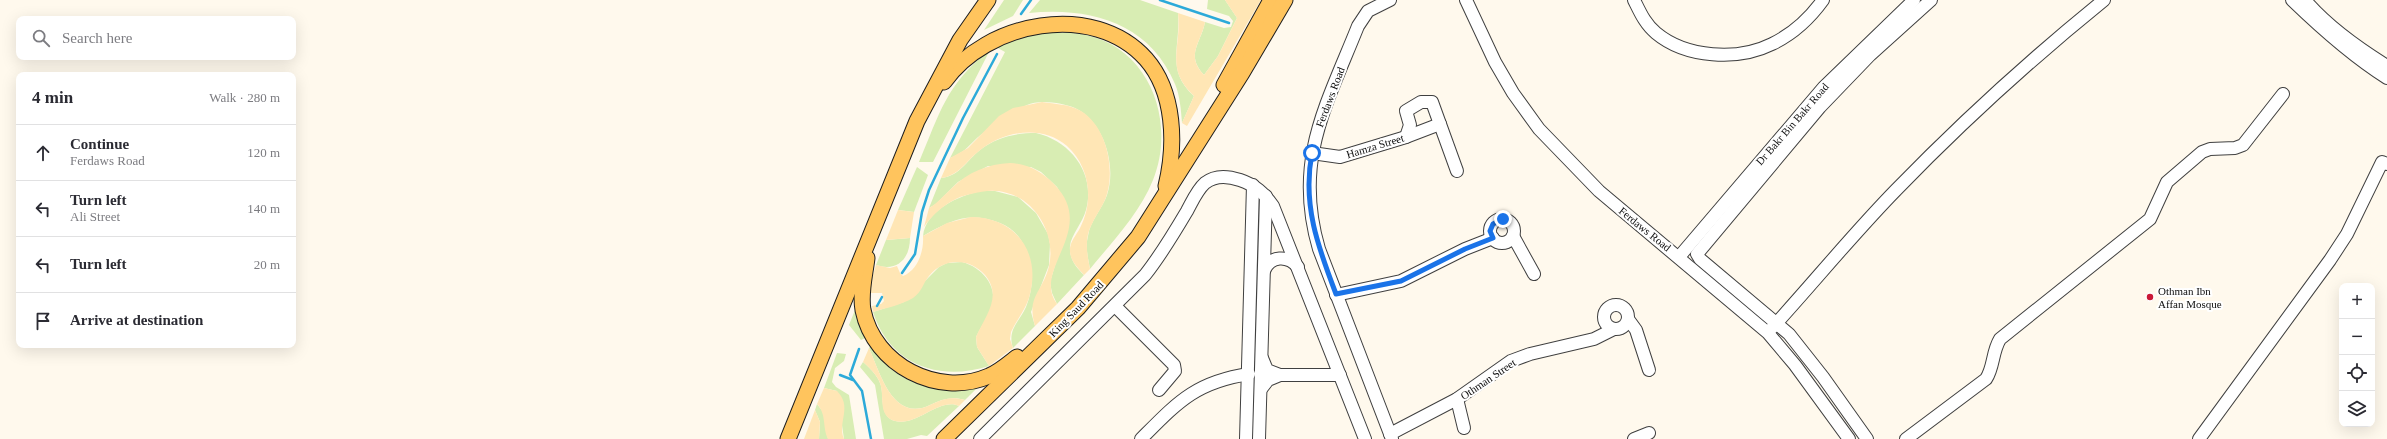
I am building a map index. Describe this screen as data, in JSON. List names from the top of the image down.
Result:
{
  "streets": {
    "main road": ["King Saud Road"],
    "street": [
      "Ferdaws Road",
      "Dr Bakr Bin Bakr Road",
      "Hamza Street",
      "Othman Street"
    ]
  },
  "crossings": [
    ["Ferdaws Road", "Dr Bakr Bin Bakr Road"],
    ["Ferdaws Road", "Hamza Street"],
    ["Ferdaws Road", "Othman Street"]
  ],
  "places": ["Othman Ibn Affan Mosque"],
  "page": {
    "search": "Search here",
    "heading": ["4 min", "Walk · 280 m"],
    "list": [
      ["Continue", "Ferdaws Road", "120 m"],
      ["Turn left", "Ali Street", "140 m"],
      ["Turn left", "20 m"],
      "Arrive at destination"
    ],
    "map_buttons": ["+", "−"]
  }
}
